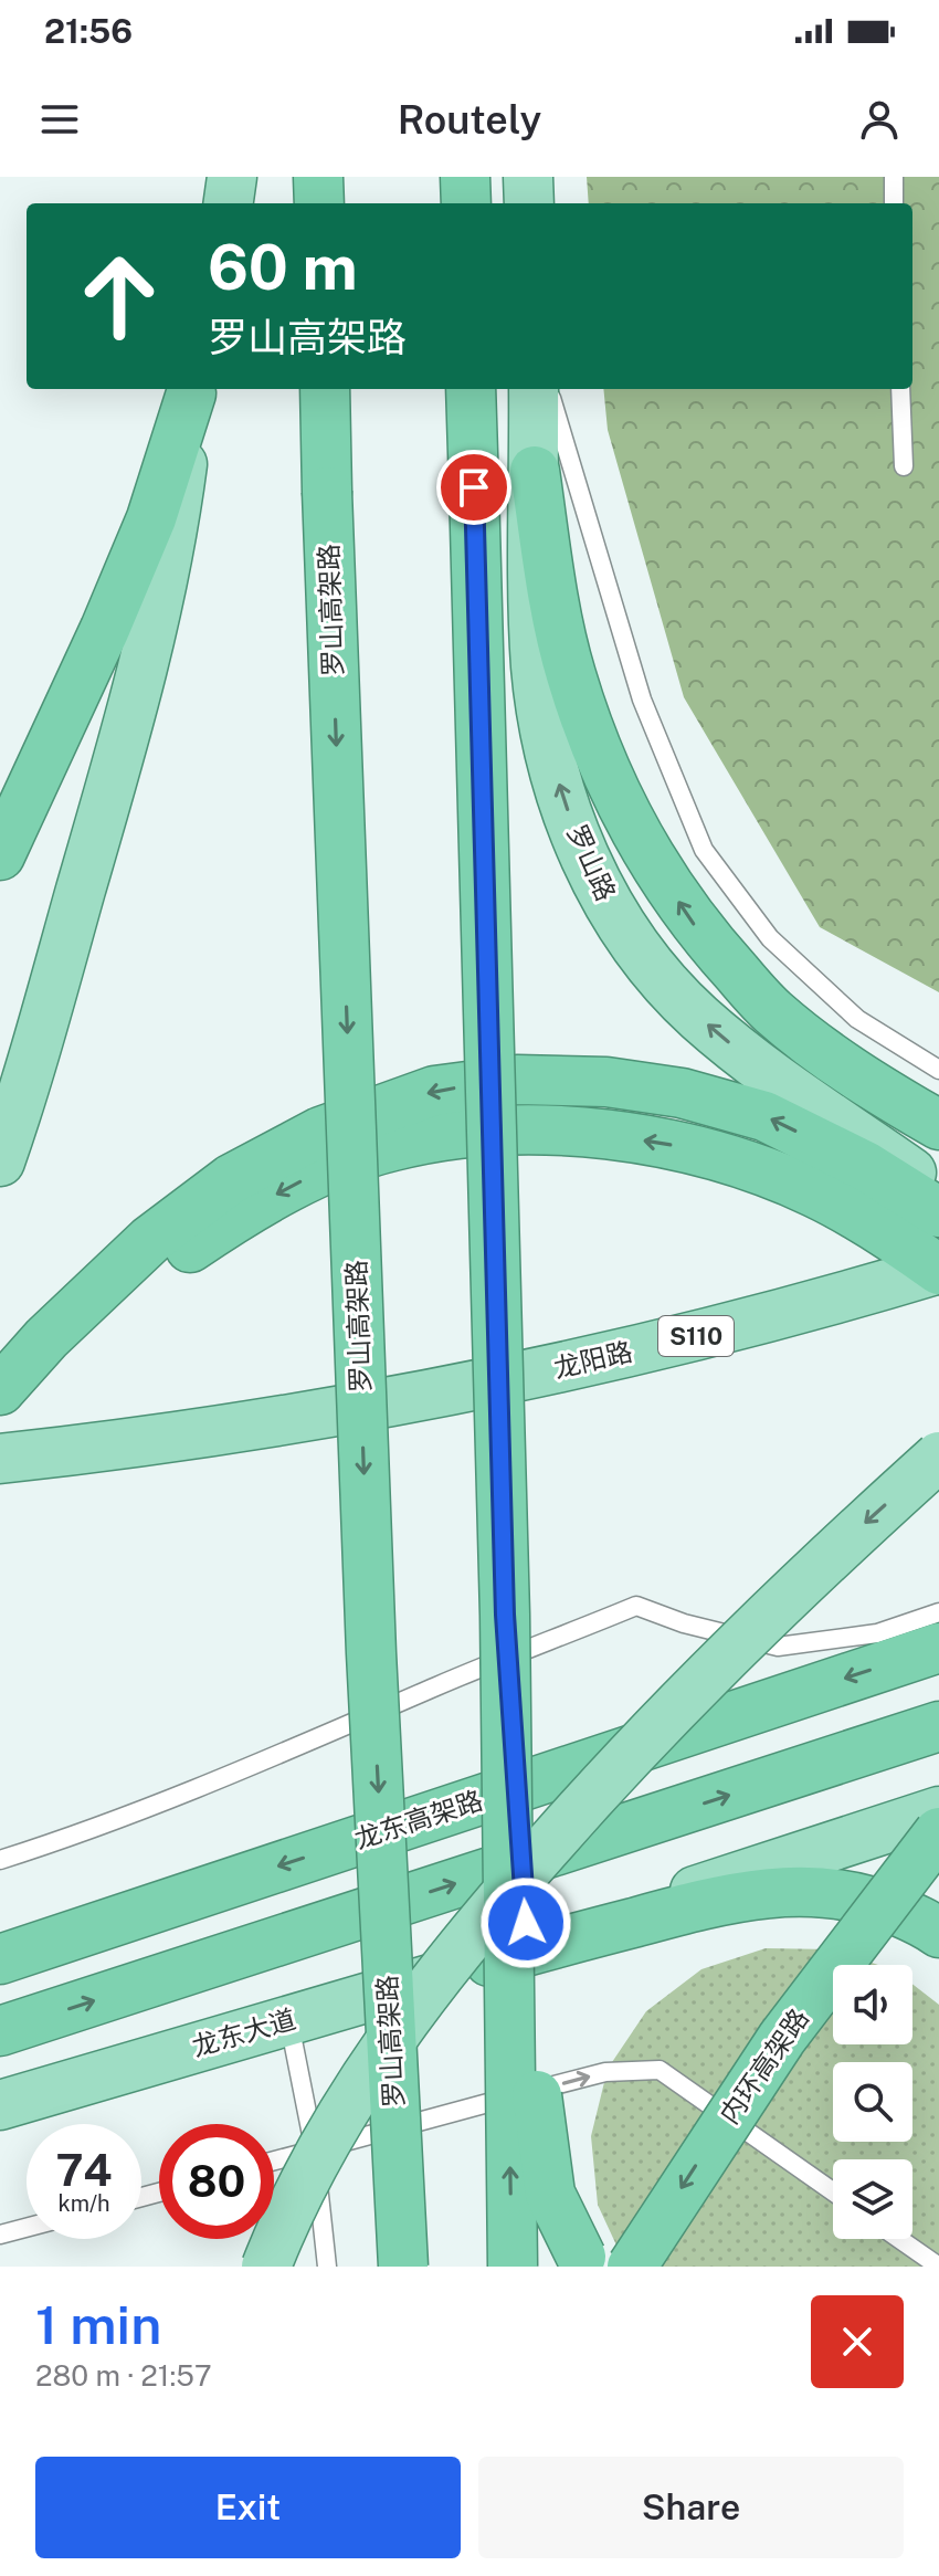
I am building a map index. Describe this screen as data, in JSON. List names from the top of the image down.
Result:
{
  "streets": {
    "highway": ["罗山高架路", "龙东高架路", "内环高架路"],
    "main road": [
      "罗山路",
      "S110",
      "龙阳路",
      "龙东大道"
    ]
  },
  "one_way": ["罗山路", "内环高架路"],
  "page": {
    "status": "21:56",
    "header": "Routely",
    "turn": ["60 m", "罗山高架路"],
    "speed": "74 km/h",
    "limit": "80",
    "heading": ["1 min", "280 m · 21:57"],
    "buttons": ["Exit", "Share"]
  }
}
